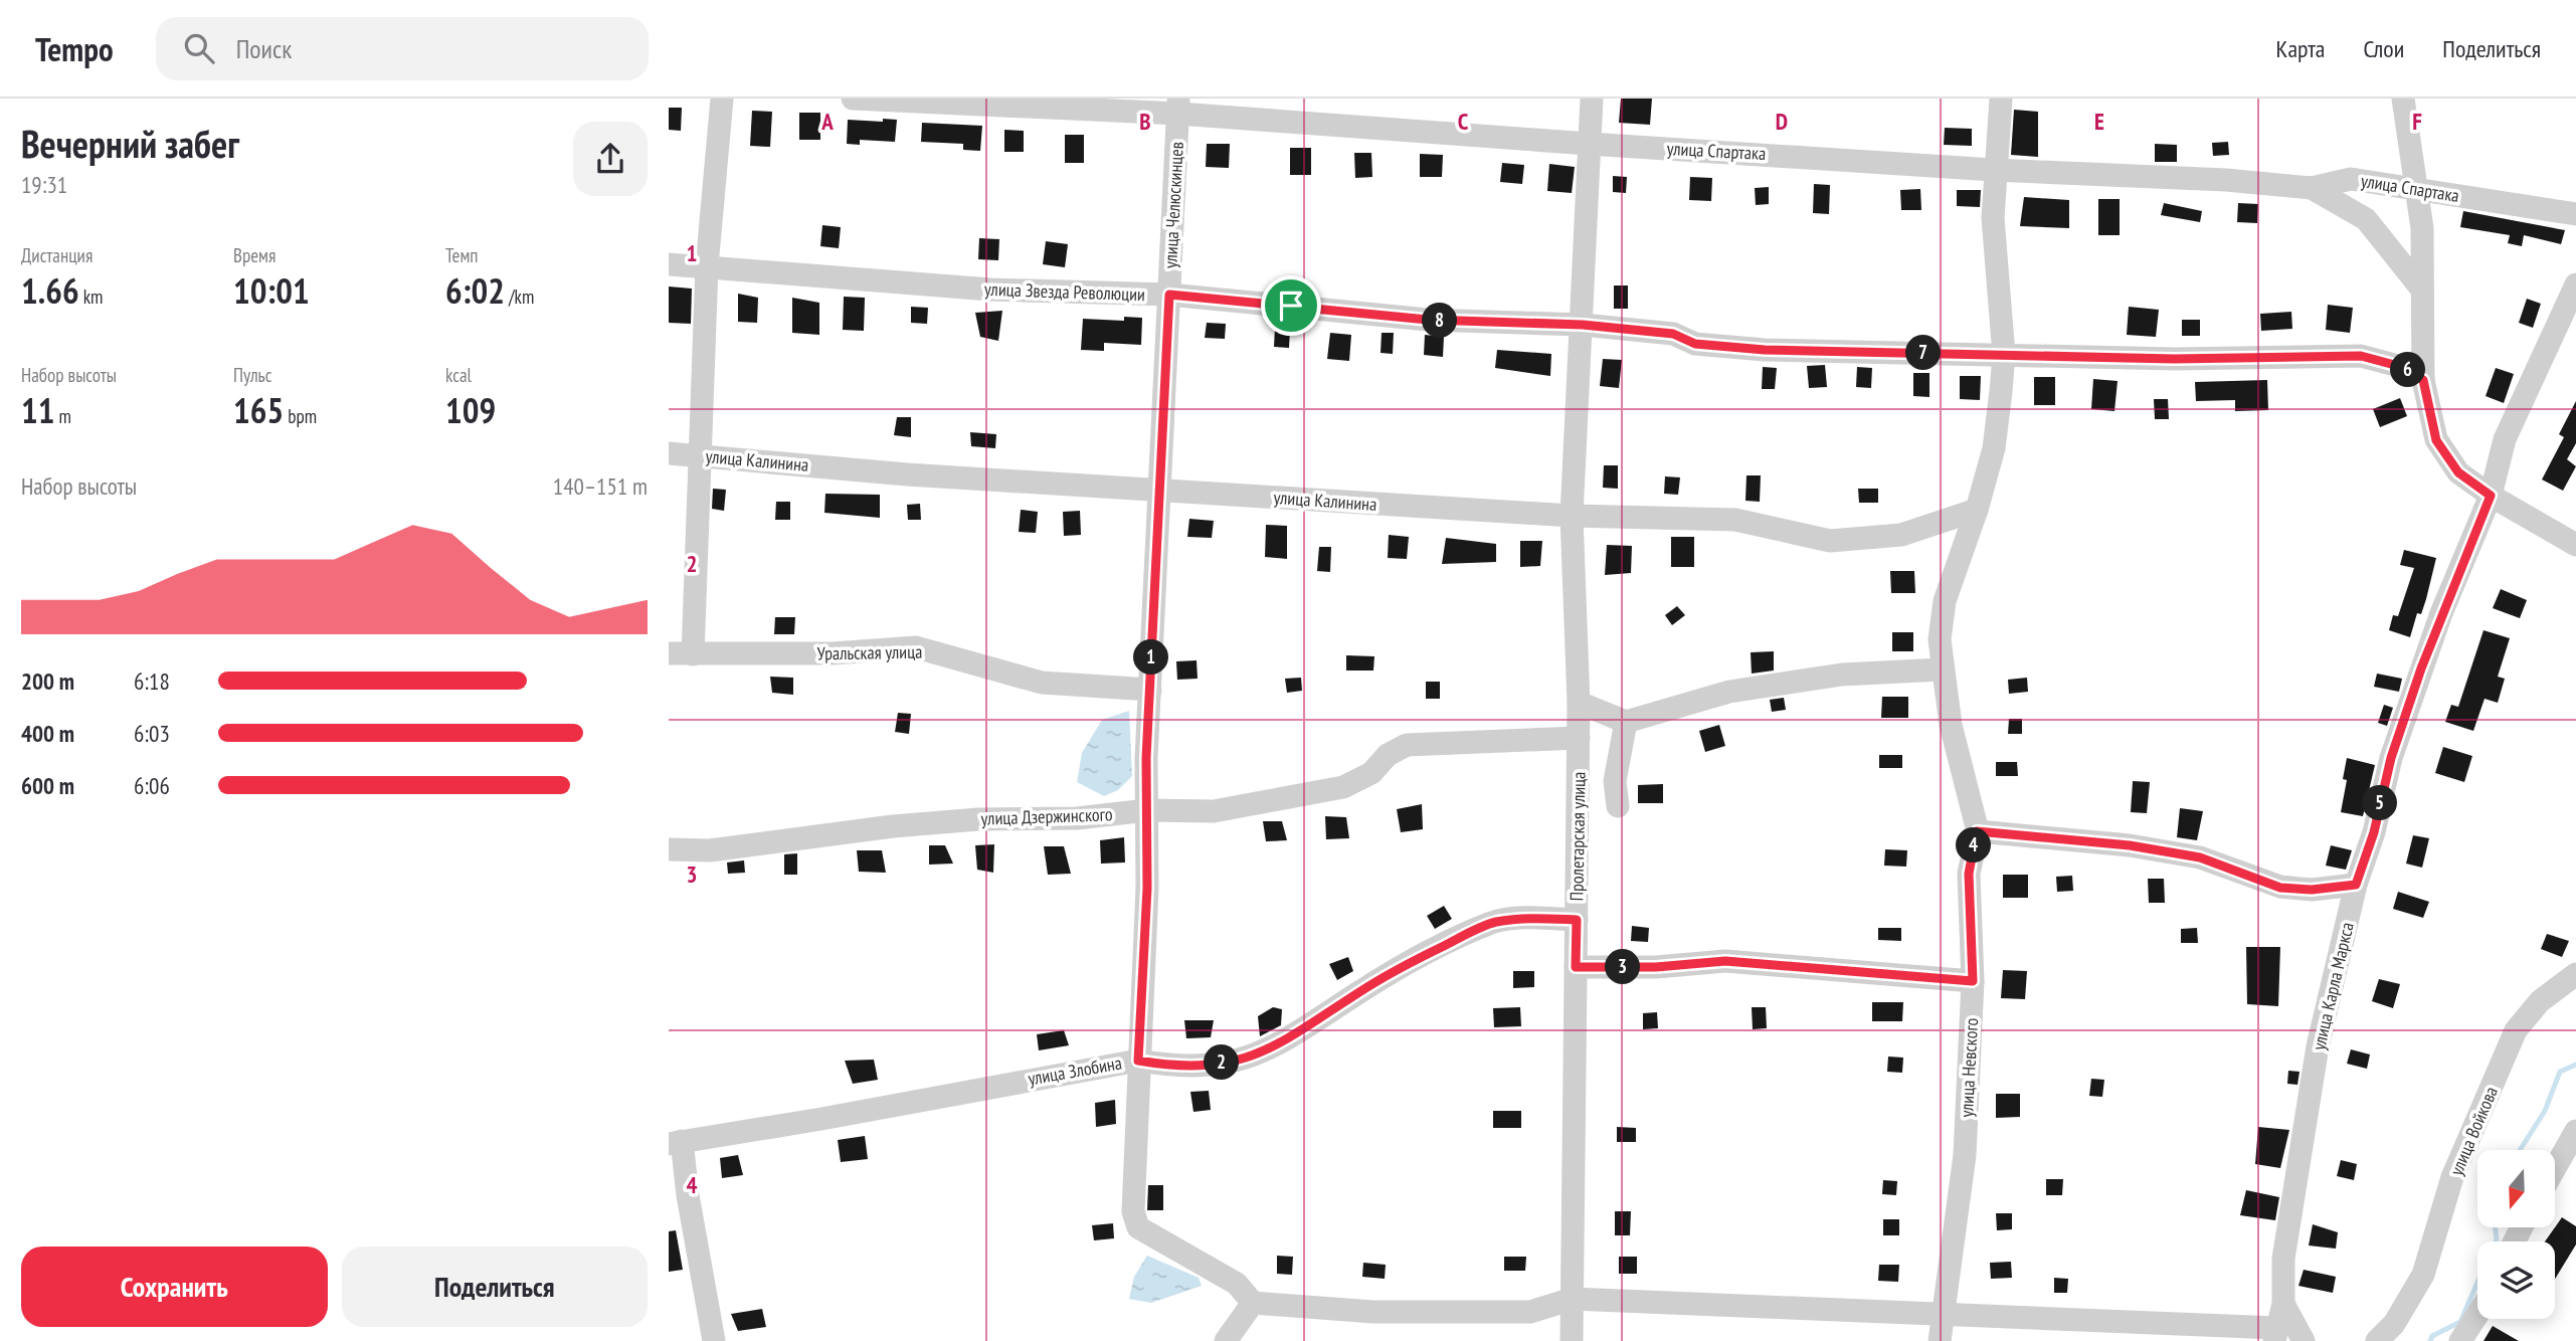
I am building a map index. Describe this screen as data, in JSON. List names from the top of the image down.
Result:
{
  "streets": {
    "street": [
      "улица Спартака",
      "улица Челюскинцев",
      "улица Звезда Революции",
      "улица Калинина",
      "Уральская улица",
      "улица Дзержинского",
      "Пролетарская улица",
      "улица Карла Маркса",
      "улица Невского",
      "улица Злобина",
      "улица Войкова"
    ]
  },
  "crossings": [
    ["улица Спартака", "улица Челюскинцев"],
    ["улица Спартака", "Пролетарская улица"],
    ["улица Спартака", "улица Невского"],
    ["улица Челюскинцев", "улица Звезда Революции"],
    ["улица Челюскинцев", "улица Калинина"],
    ["улица Челюскинцев", "Уральская улица"],
    ["улица Челюскинцев", "улица Дзержинского"],
    ["улица Челюскинцев", "улица Злобина"],
    ["улица Звезда Революции", "Пролетарская улица"],
    ["улица Звезда Революции", "улица Невского"],
    ["улица Калинина", "Пролетарская улица"],
    ["улица Калинина", "улица Невского"],
    ["улица Дзержинского", "Пролетарская улица"],
    ["Пролетарская улица", "улица Злобина"]
  ],
  "north": "bottom",
  "page": {
    "header": "Tempo",
    "search": "Поиск",
    "nav": ["Карта", "Слои", "Поделиться"],
    "heading": ["Вечерний забег", "19:31"],
    "stats": [
      ["Дистанция", "1.66 km"],
      ["Время", "10:01"],
      ["Темп", "6:02 /km"],
      ["Набор высоты", "11 m"],
      ["Пульс", "165 bpm"],
      ["kcal", "109"]
    ],
    "pins": [
      "8",
      "7",
      "6",
      "1",
      "5",
      "4",
      "3",
      "2"
    ],
    "chart": ["Набор высоты", "140–151 m"],
    "list": [
      {
        "name": "200 m",
        "note": "6:18"
      },
      {
        "name": "400 m",
        "note": "6:03"
      },
      {
        "name": "600 m",
        "note": "6:06"
      }
    ],
    "buttons": ["Сохранить", "Поделиться"]
  },
  "grid": {
    "columns": [
      "A",
      "B",
      "C",
      "D",
      "E",
      "F"
    ],
    "rows": [
      "1",
      "2",
      "3",
      "4"
    ]
  }
}
